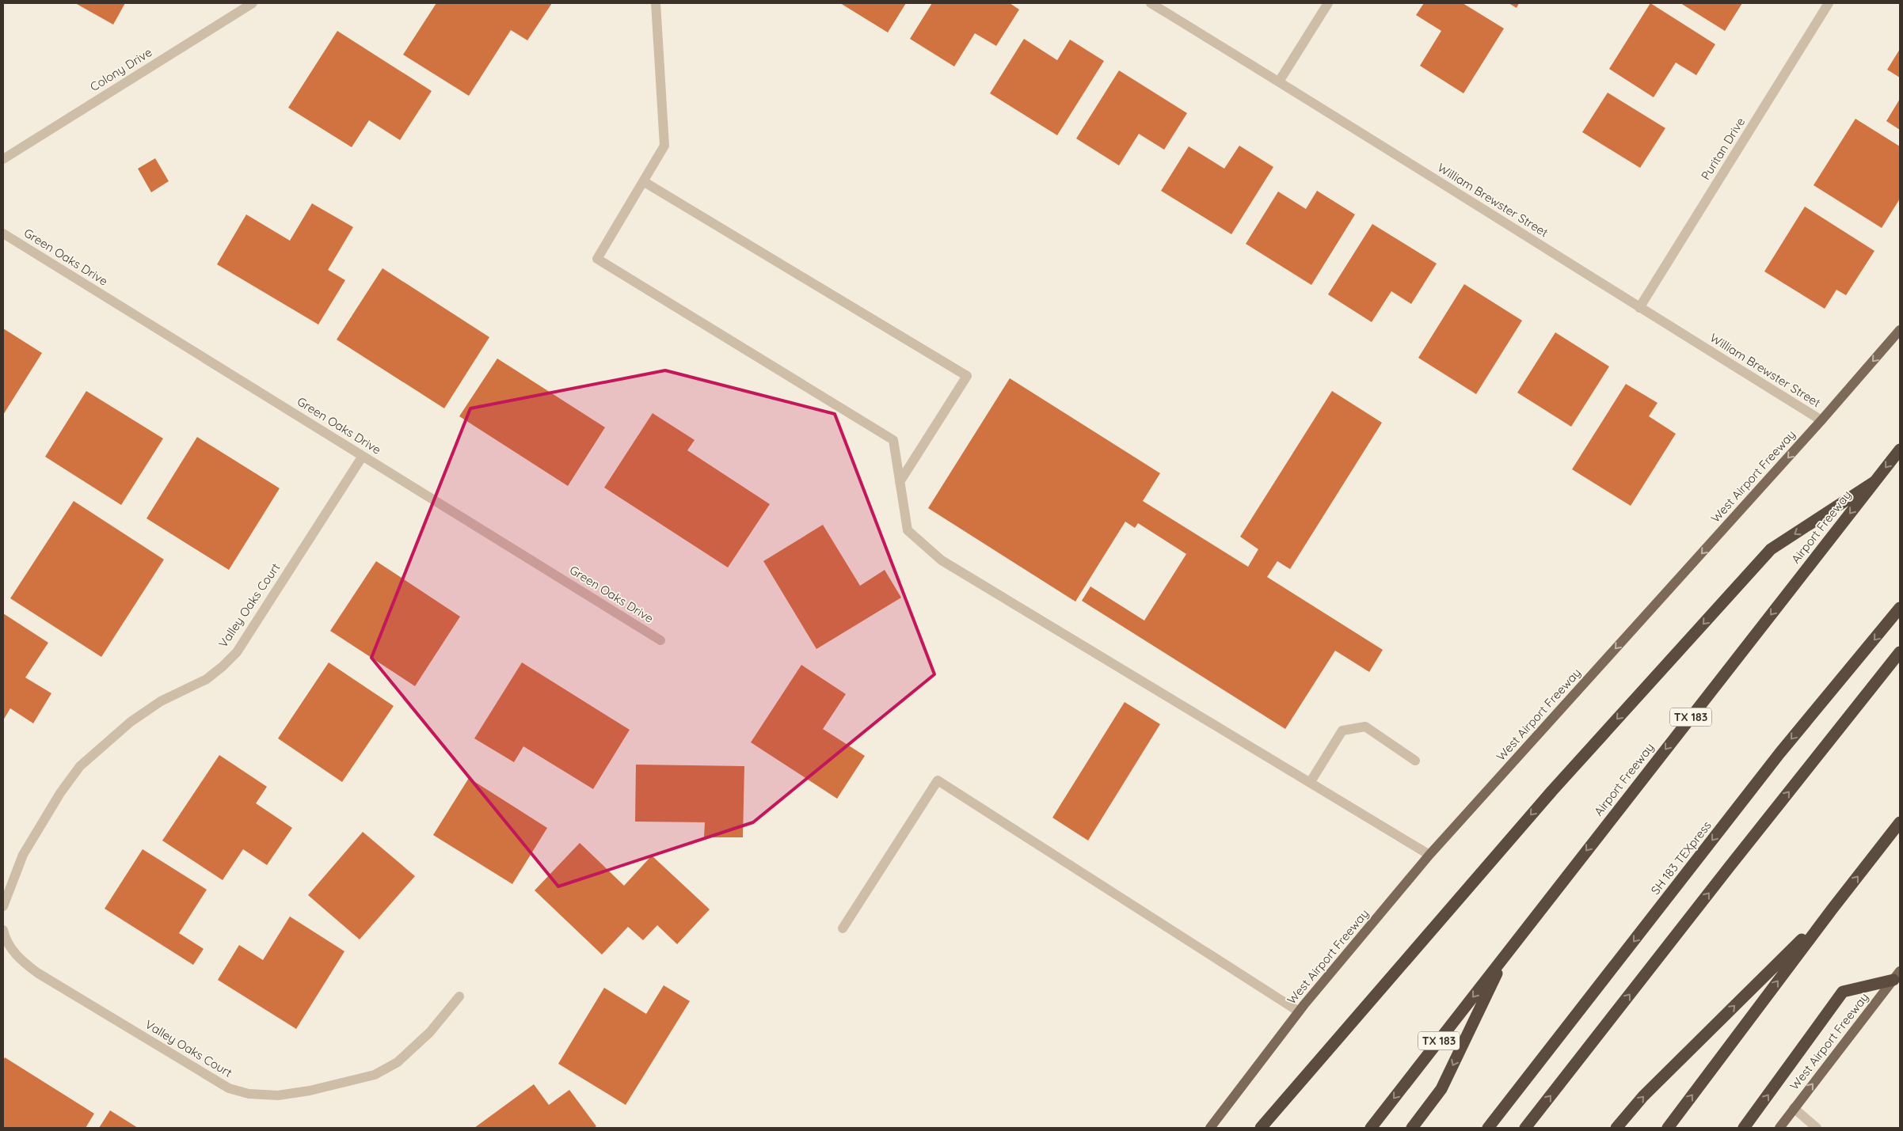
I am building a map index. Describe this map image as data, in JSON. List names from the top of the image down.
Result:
{
  "streets": {
    "highway": ["Airport Freeway", "TX 183", "SH 183 TEXpress"],
    "main road": ["West Airport Freeway"],
    "street": [
      "Colony Drive",
      "Puritan Drive",
      "William Brewster Street",
      "Green Oaks Drive",
      "Valley Oaks Court"
    ]
  },
  "crossings": [
    ["Puritan Drive", "William Brewster Street"],
    ["William Brewster Street", "West Airport Freeway"],
    ["Green Oaks Drive", "Valley Oaks Court"]
  ]
}
